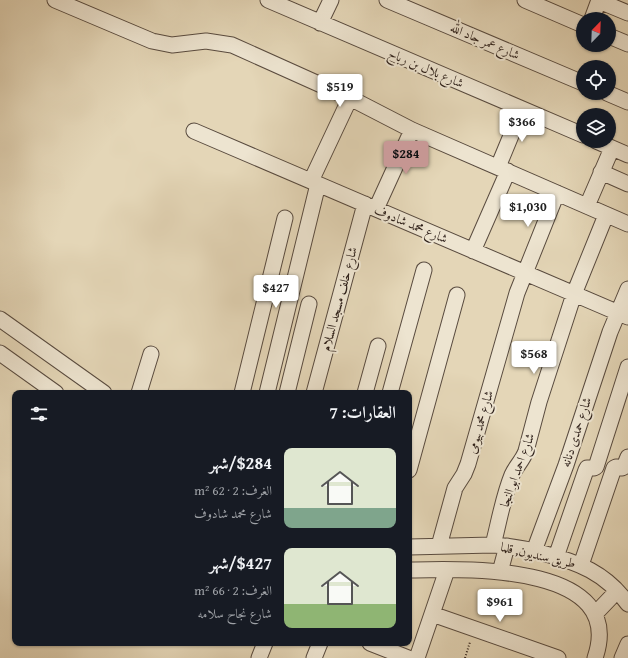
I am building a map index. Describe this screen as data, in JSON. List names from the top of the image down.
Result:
{
  "streets": {
    "street": [
      "شارع عمر جاد الله",
      "شارع بلال بن رباح",
      "شارع محمد شادوف",
      "شارع خلف مسجد السلام",
      "شارع محمد بيومى",
      "شارع حمدى دنانه",
      "شارع احمد ابو النجا",
      "طريق سنديون, قلما"
    ]
  },
  "crossings": [
    ["شارع محمد شادوف", "شارع خلف مسجد السلام"],
    ["شارع محمد شادوف", "شارع محمد بيومى"],
    ["شارع محمد شادوف", "شارع حمدى دنانه"],
    ["شارع محمد شادوف", "شارع احمد ابو النجا"],
    ["شارع محمد بيومى", "طريق سنديون, قلما"],
    ["شارع حمدى دنانه", "طريق سنديون, قلما"],
    ["شارع احمد ابو النجا", "طريق سنديون, قلما"]
  ],
  "north": "top right",
  "page": {
    "price": [
      "$519",
      "$366",
      "$284",
      "$1,030",
      "$427",
      "$568",
      "$961"
    ],
    "heading": "العقارات: 7",
    "list": [
      {
        "name": "$284/شهر",
        "note": "الغرف: 2 · 62 m² · شارع محمد شادوف"
      },
      {
        "name": "$427/شهر",
        "note": "الغرف: 2 · 66 m² · شارع نجاح سلامه"
      }
    ]
  }
}
